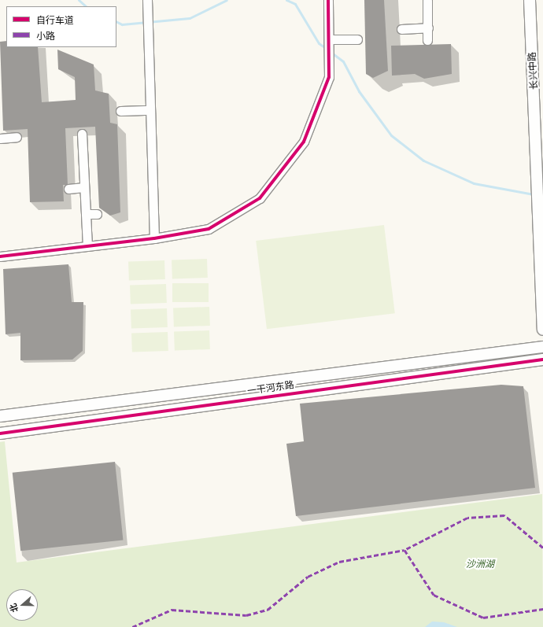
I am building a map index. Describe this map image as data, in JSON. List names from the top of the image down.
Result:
{
  "streets": {
    "street": ["长兴中路", "一干河东路"]
  },
  "parks": ["沙洲湖"],
  "legend": ["自行车道", "小路"],
  "north": "left"
}
